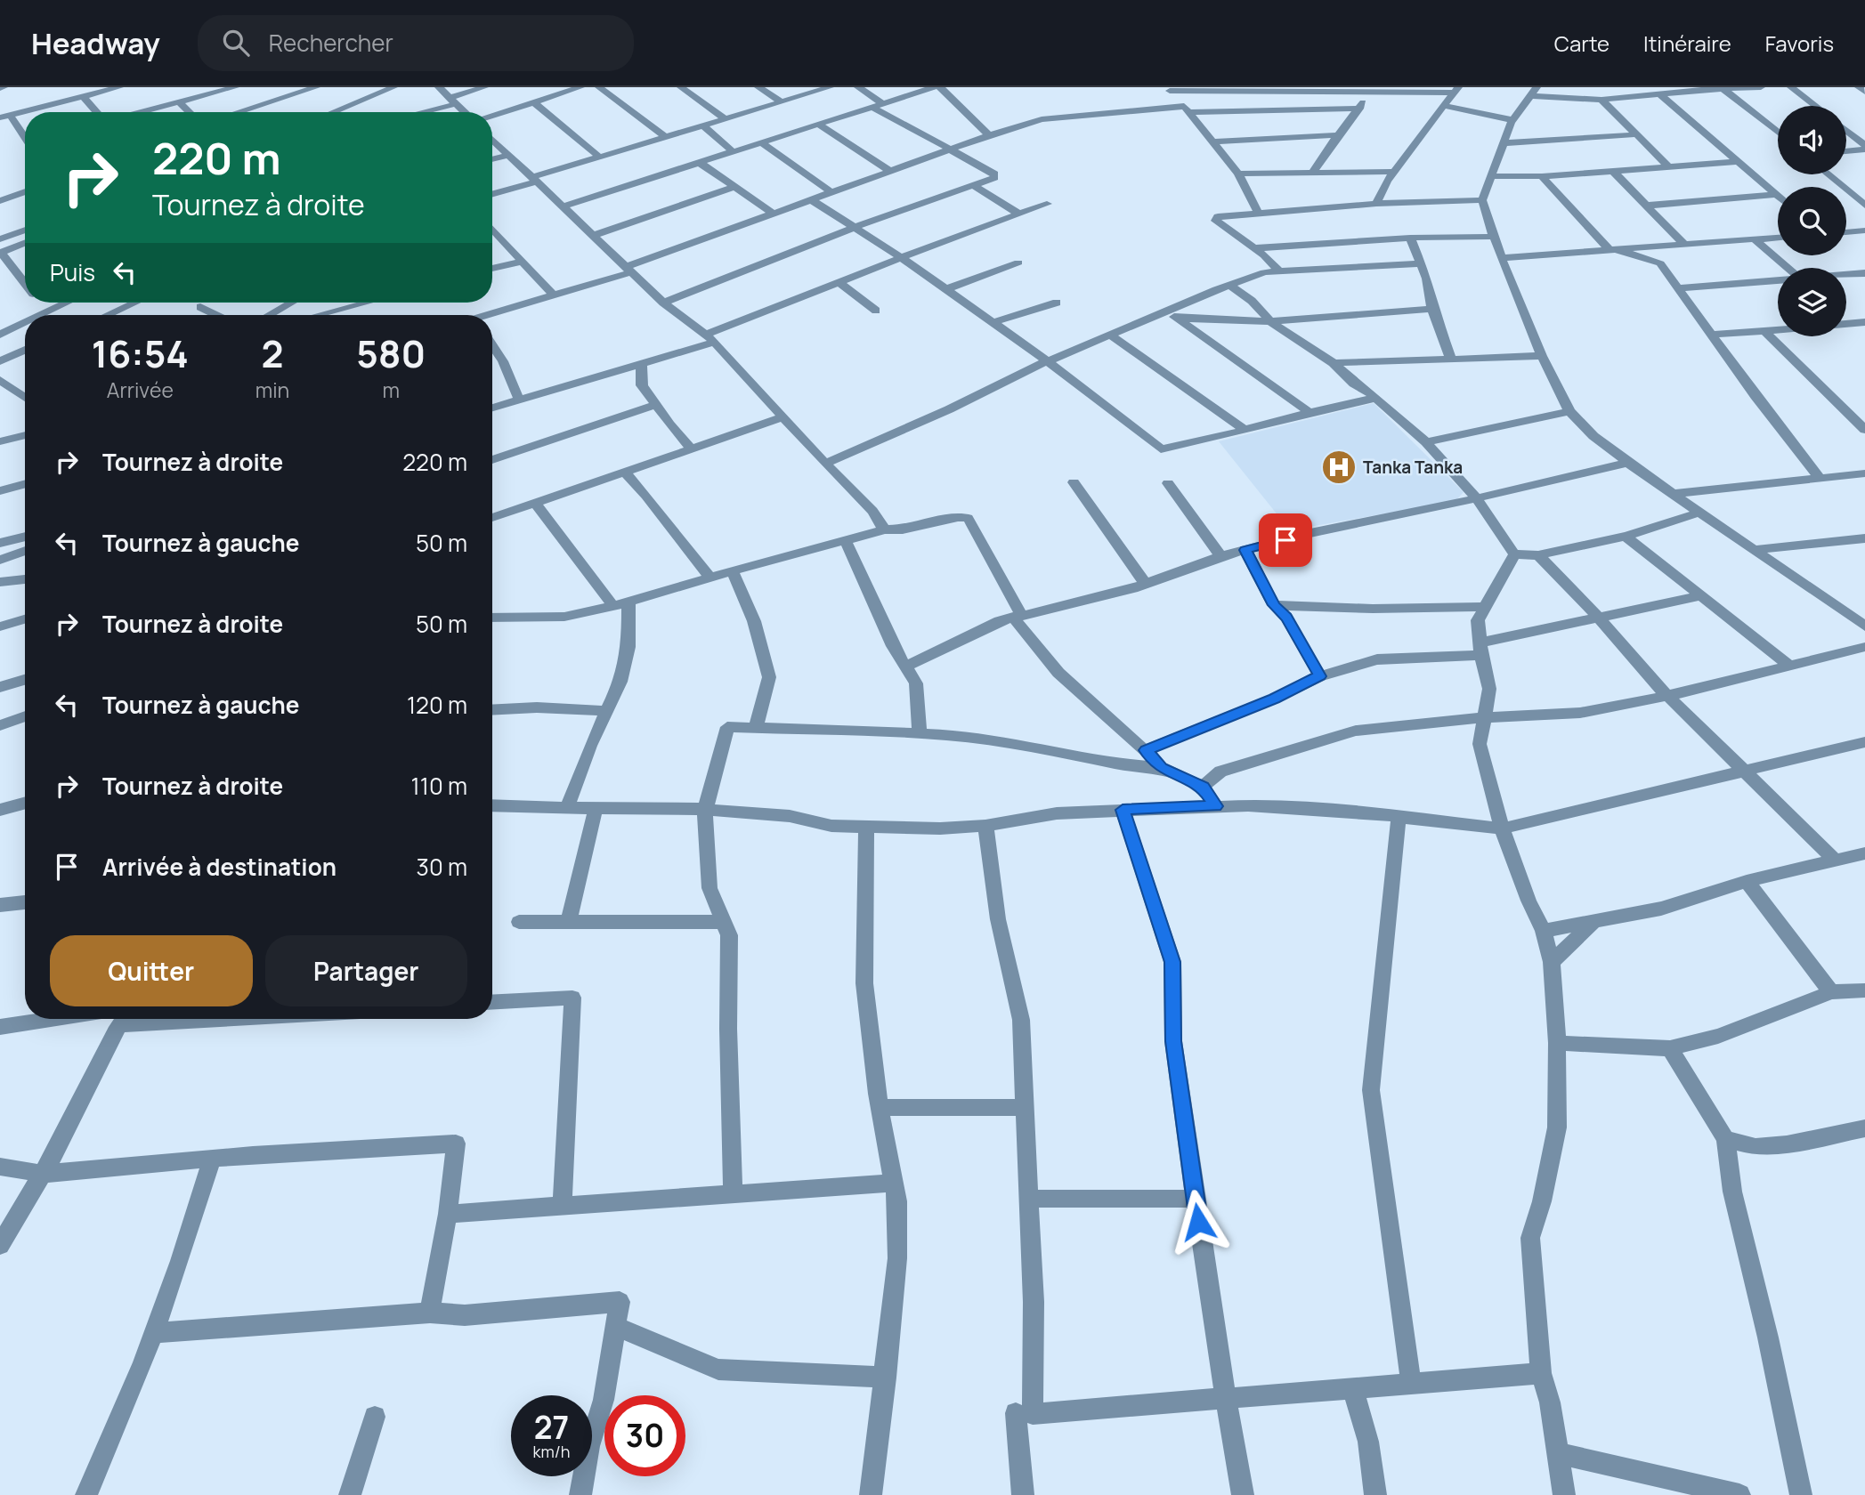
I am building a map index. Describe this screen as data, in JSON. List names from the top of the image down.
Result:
{
  "places": {
    "hospital": ["Tanka Tanka"]
  },
  "page": {
    "header": "Headway",
    "search": "Rechercher",
    "nav": ["Carte", "Itinéraire", "Favoris"],
    "turn": ["220 m", "Tournez à droite"],
    "then": "Puis",
    "eta": [
      "16:54",
      "Arrivée",
      "2",
      "min",
      "580",
      "m"
    ],
    "list": [
      {
        "name": "Tournez à droite",
        "value": "220 m"
      },
      {
        "name": "Tournez à gauche",
        "value": "50 m"
      },
      {
        "name": "Tournez à droite",
        "value": "50 m"
      },
      {
        "name": "Tournez à gauche",
        "value": "120 m"
      },
      {
        "name": "Tournez à droite",
        "value": "110 m"
      },
      {
        "name": "Arrivée à destination",
        "value": "30 m"
      }
    ],
    "buttons": ["Quitter", "Partager"],
    "speed": "27 km/h",
    "limit": "30"
  }
}
